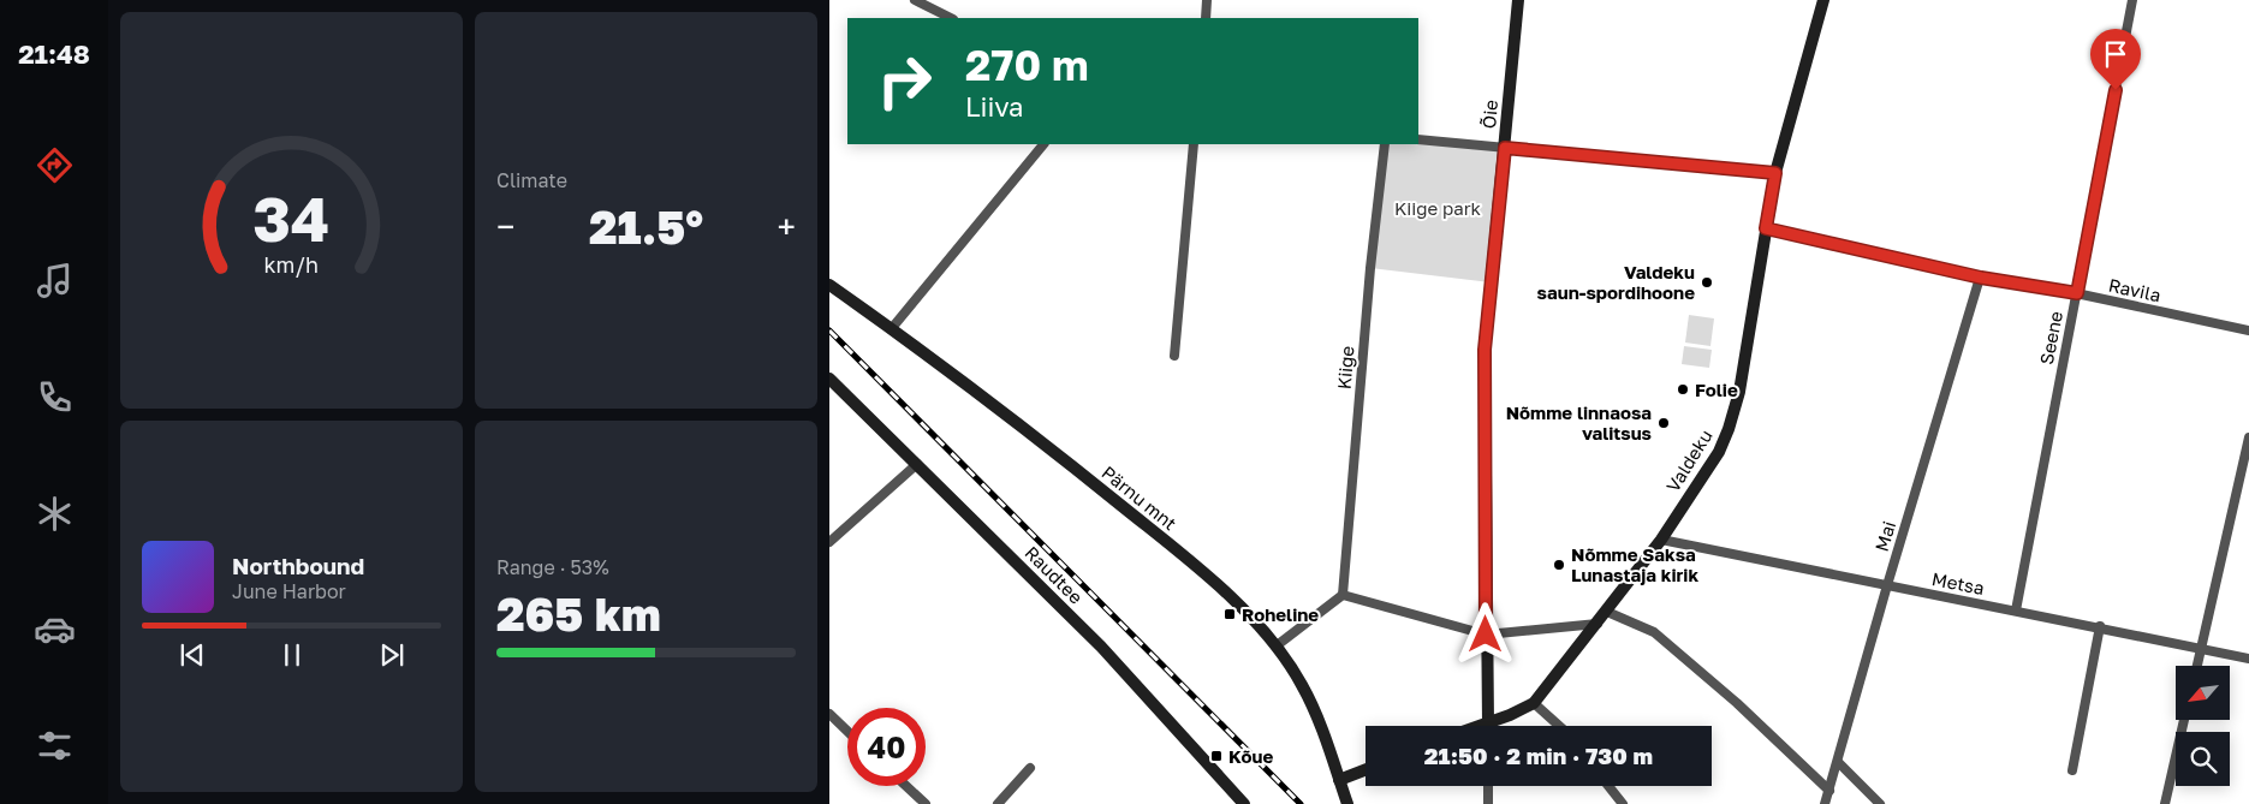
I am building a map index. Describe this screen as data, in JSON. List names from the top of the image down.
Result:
{
  "streets": {
    "street": [
      "Õie",
      "Ravila",
      "Seene",
      "Kiige",
      "Valdeku",
      "Pärnu mnt",
      "Mai",
      "Raudtee",
      "Metsa"
    ]
  },
  "crossings": [
    ["Ravila", "Seene"],
    ["Ravila", "Valdeku"],
    ["Ravila", "Mai"],
    ["Seene", "Metsa"],
    ["Valdeku", "Metsa"],
    ["Mai", "Metsa"]
  ],
  "parks": ["Kiige park"],
  "places": {
    "other": [
      "Valdeku saun-spordihoone",
      "Folie",
      "Nõmme linnaosa valitsus",
      "Nõmme Saksa Lunastaja kirik"
    ],
    "transit": ["Roheline", "Kõue"]
  },
  "north": "bottom left",
  "page": {
    "tabs": "21:48",
    "tile": [
      "Climate",
      ["Range · 53%", "265 km"]
    ],
    "turn": ["270 m", "Liiva"],
    "heat": ["−", "21.5°", "+"],
    "song": ["Northbound", "June Harbor"],
    "limit": "40",
    "trip": "21:50 · 2 min · 730 m",
    "gauge": ["34", "km/h"]
  }
}
